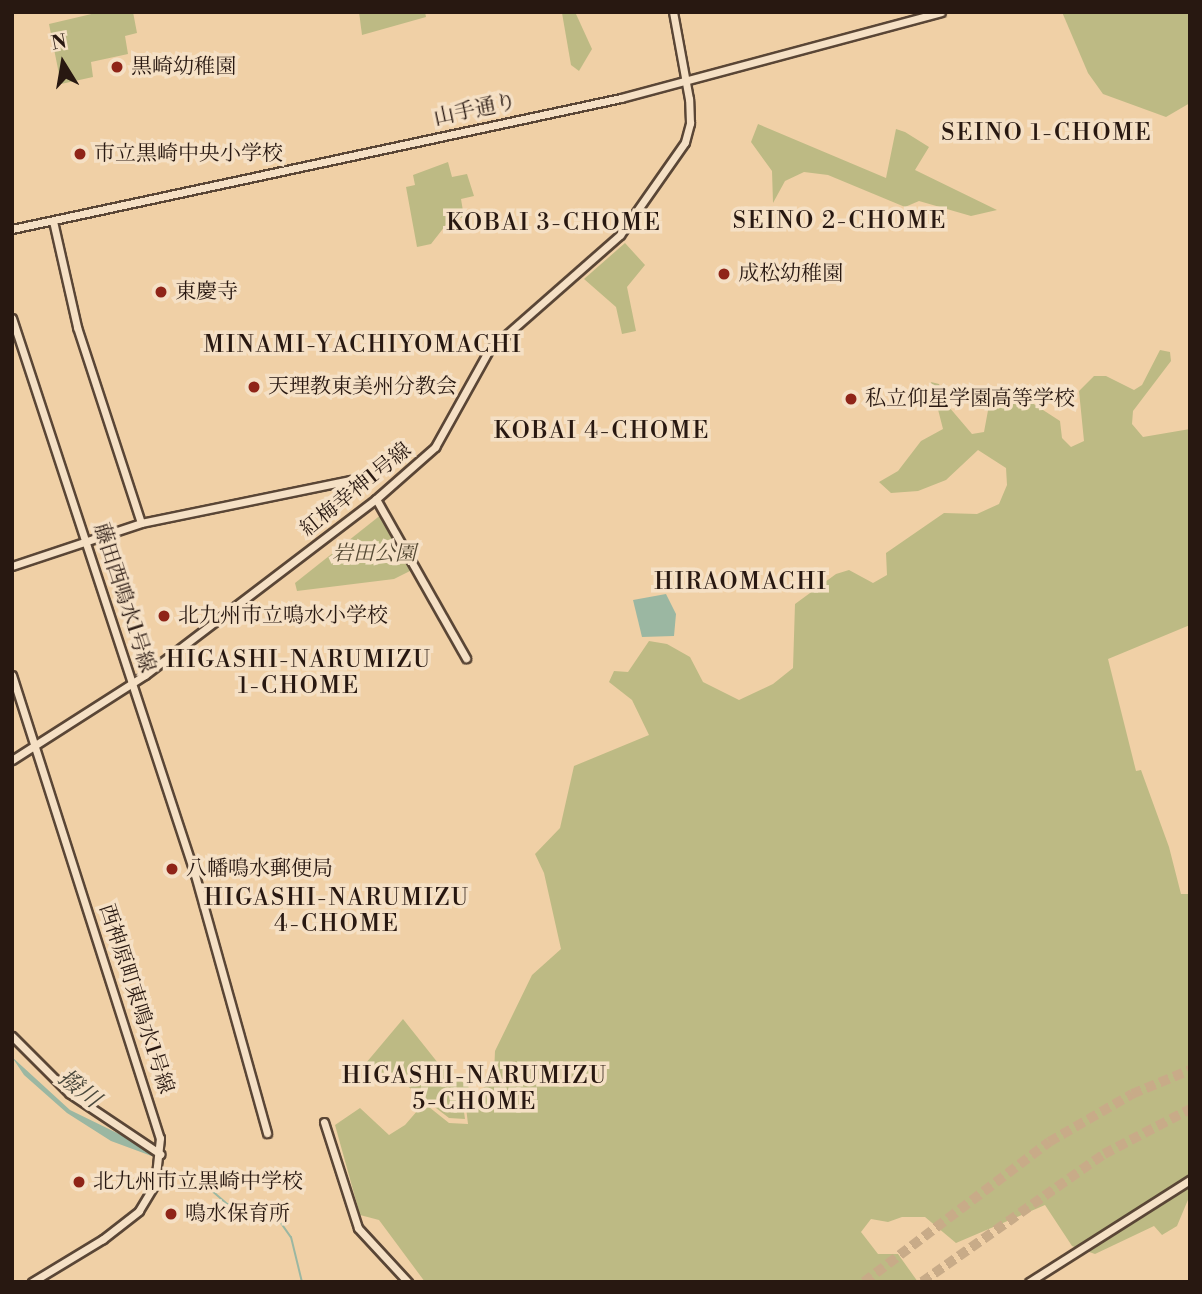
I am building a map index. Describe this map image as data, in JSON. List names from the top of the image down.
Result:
{
  "streets": {
    "street": [
      "山手通り",
      "紅梅幸神1号線",
      "藤田西鳴水1号線",
      "西神原町東鳴水1号線"
    ]
  },
  "crossings": [
    ["山手通り", "紅梅幸神1号線"],
    ["紅梅幸神1号線", "藤田西鳴水1号線"],
    ["紅梅幸神1号線", "西神原町東鳴水1号線"]
  ],
  "districts": [
    "SEINO 1-CHOME",
    "SEINO 2-CHOME",
    "KOBAI 3-CHOME",
    "MINAMI-YACHIYOMACHI",
    "KOBAI 4-CHOME",
    "HIRAOMACHI",
    "HIGASHI-NARUMIZU 1-CHOME",
    "HIGASHI-NARUMIZU 4-CHOME",
    "HIGASHI-NARUMIZU 5-CHOME"
  ],
  "water": ["撥川"],
  "parks": ["岩田公園"],
  "places": [
    "黒崎幼稚園",
    "市立黒崎中央小学校",
    "成松幼稚園",
    "東慶寺",
    "天理教東美州分教会",
    "私立仰星学園高等学校",
    "北九州市立鳴水小学校",
    "八幡鳴水郵便局",
    "北九州市立黒崎中学校",
    "鳴水保育所"
  ],
  "north": "top"
}
